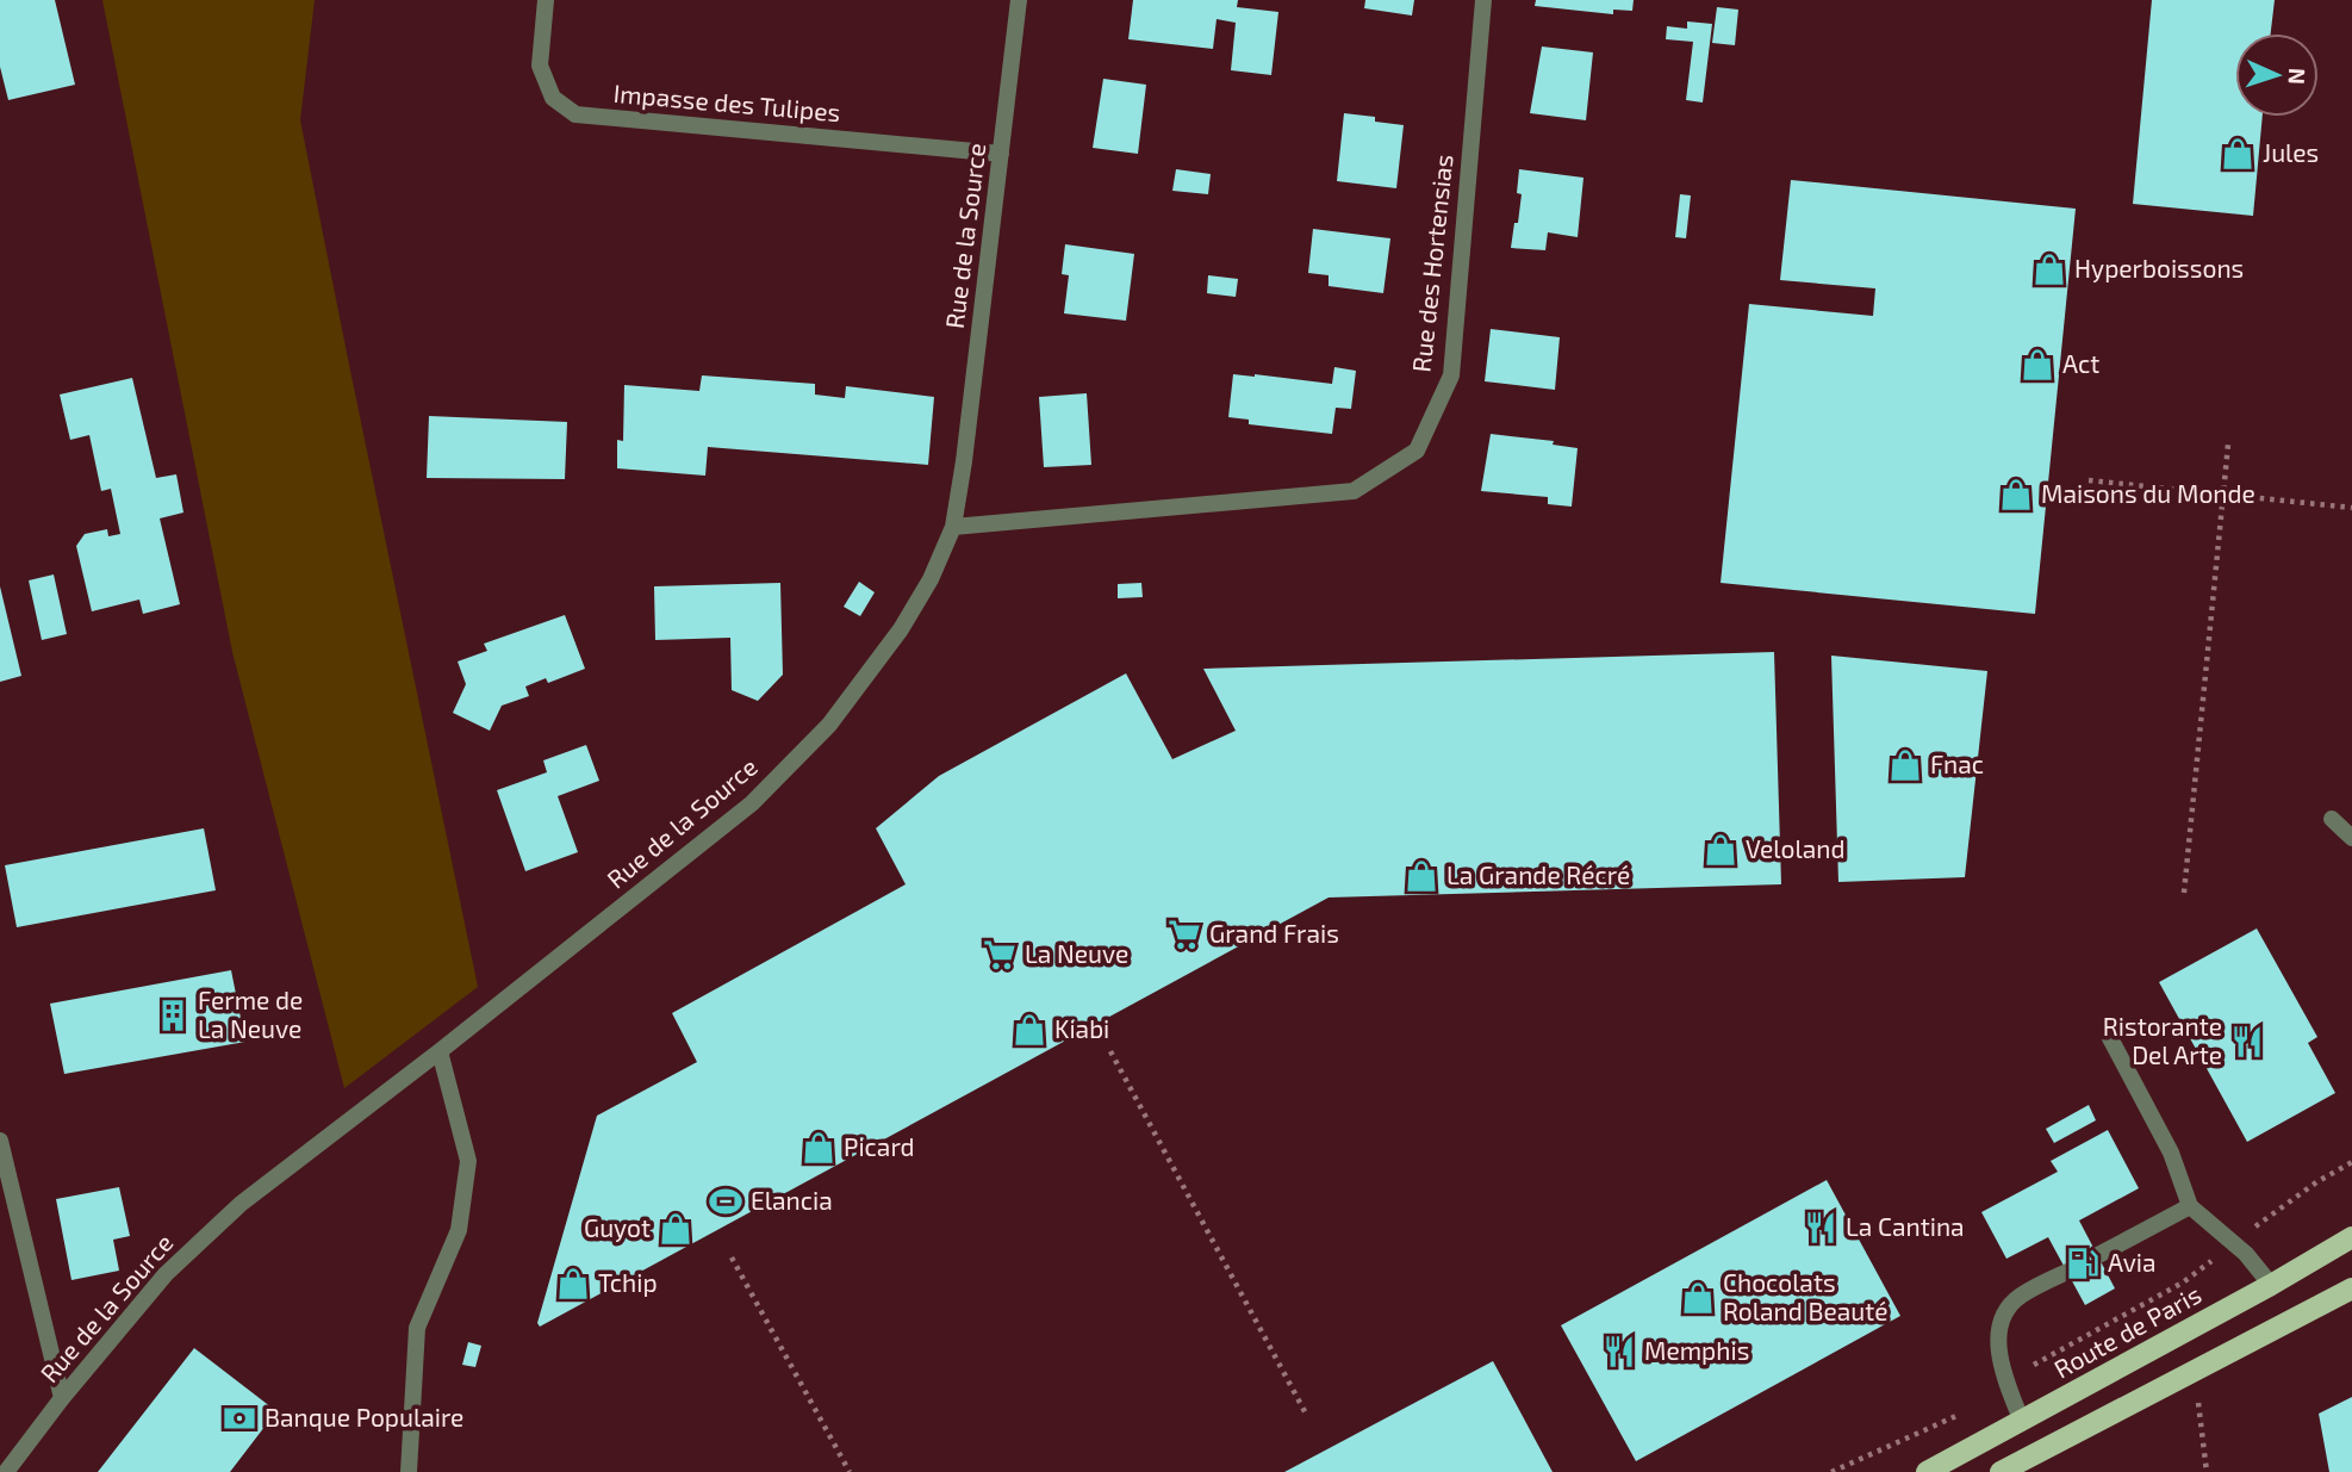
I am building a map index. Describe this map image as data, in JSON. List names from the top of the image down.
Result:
{
  "streets": {
    "main road": ["Route de Paris"],
    "street": ["Impasse des Tulipes", "Rue de la Source", "Rue des Hortensias"]
  },
  "crossings": [
    ["Impasse des Tulipes", "Rue de la Source"],
    ["Rue de la Source", "Rue des Hortensias"]
  ],
  "places": {
    "shop": [
      "Jules",
      "Hyperboissons",
      "Act",
      "Maisons du Monde",
      "Fnac",
      "Veloland",
      "La Grande Récré",
      "Kiabi",
      "Picard",
      "Guyot",
      "Tchip",
      "Chocolats Roland Beauté"
    ],
    "supermarket": ["Grand Frais", "La Neuve"],
    "building": ["Ferme de La Neuve"],
    "restaurant": ["Ristorante Del Arte", "La Cantina", "Memphis"],
    "sports": ["Elancia"],
    "fuel station": ["Avia"],
    "bank": ["Banque Populaire"]
  },
  "north": "right"
}
